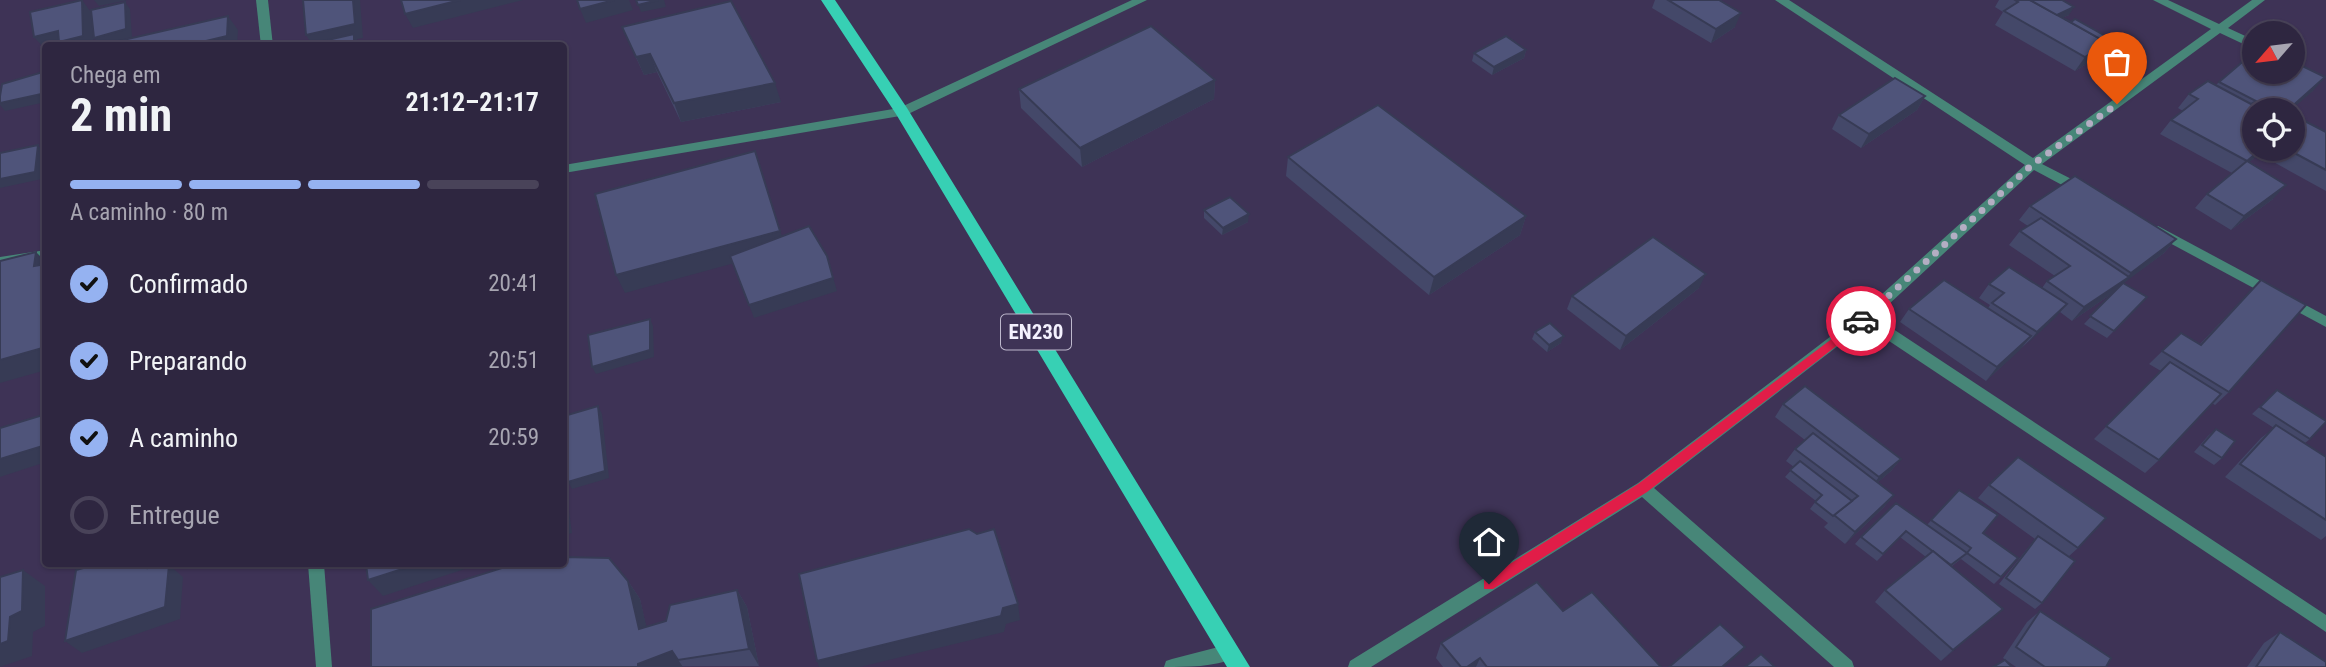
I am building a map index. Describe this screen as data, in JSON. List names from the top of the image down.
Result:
{
  "streets": {
    "main road": ["EN230"]
  },
  "north": "bottom left",
  "page": {
    "heading": ["2 min", "Chega em", "21:12–21:17"],
    "bar": "A caminho · 80 m",
    "list": [
      ["Confirmado", "20:41"],
      ["Preparando", "20:51"],
      ["A caminho", "20:59"],
      "Entregue"
    ]
  }
}
